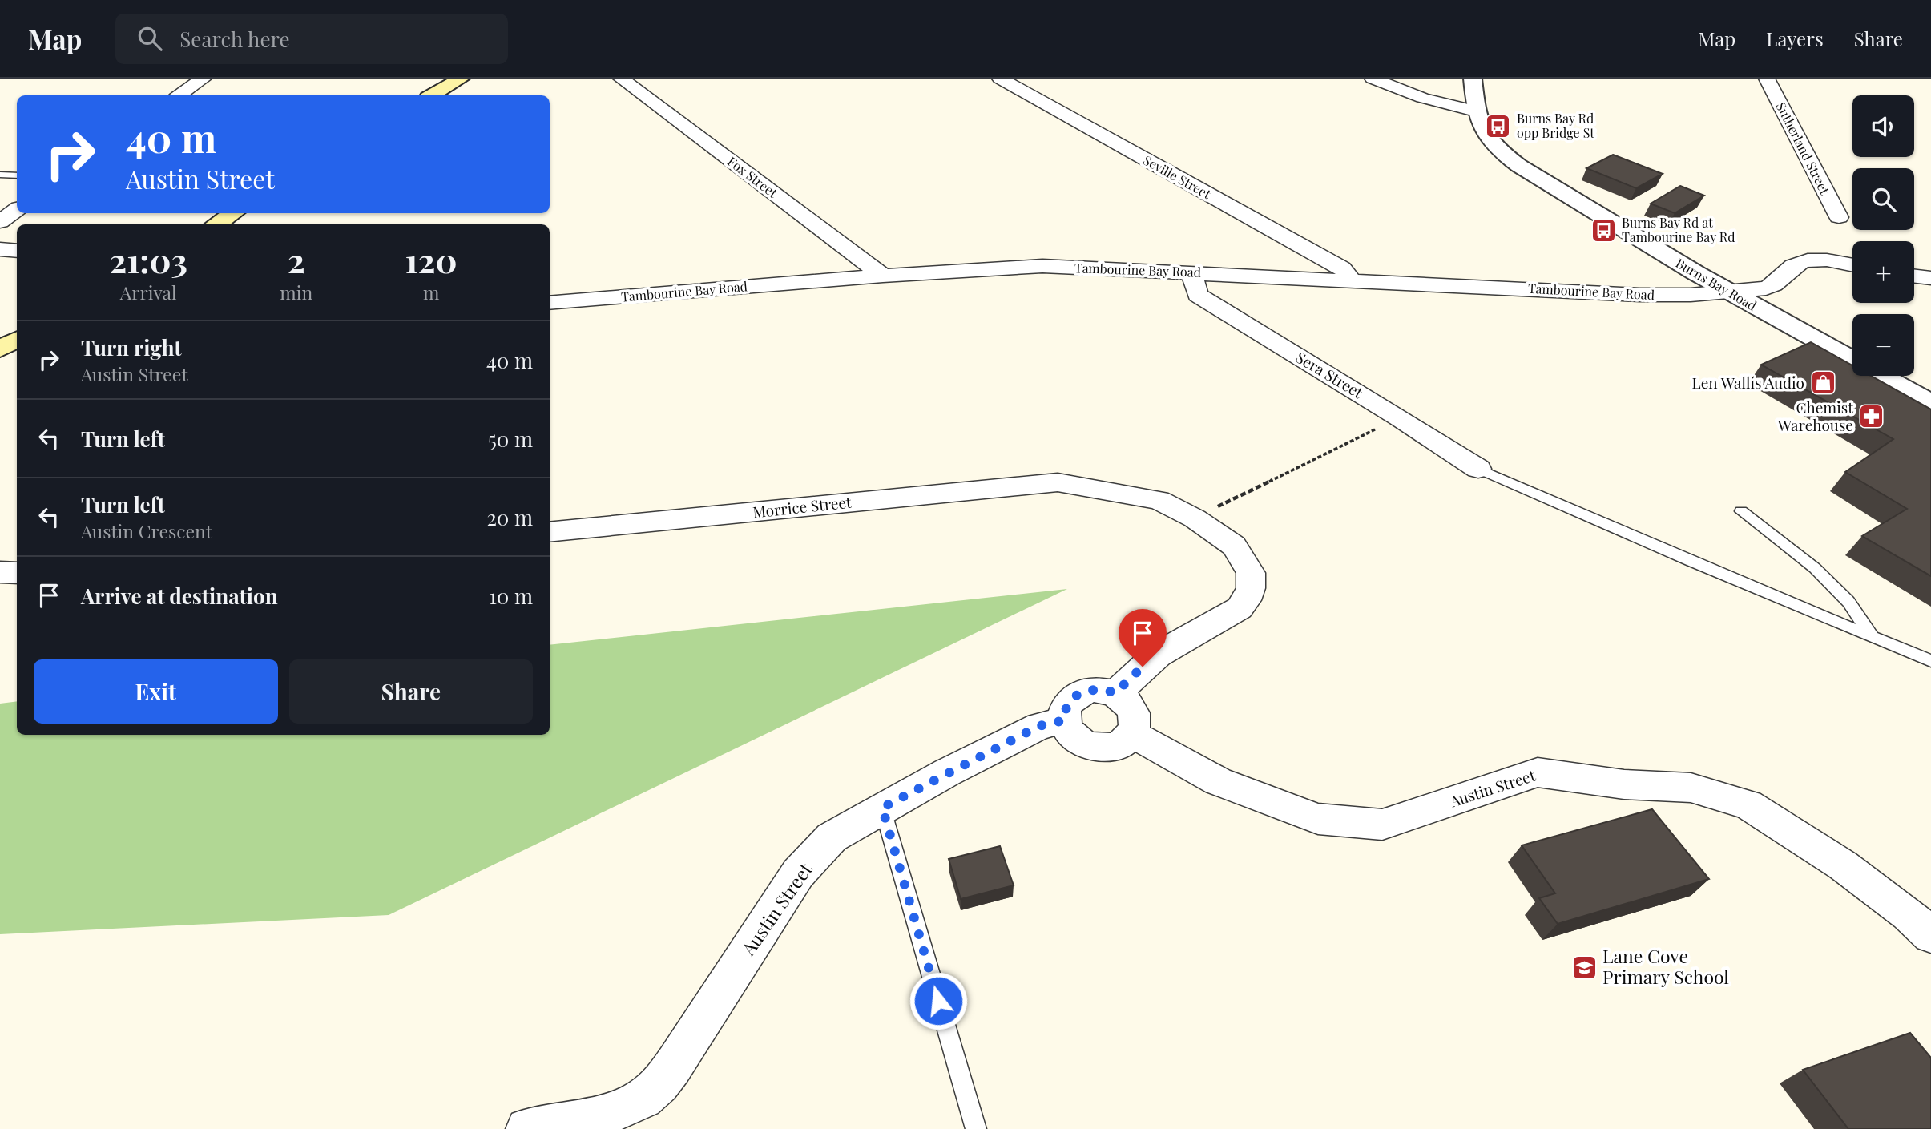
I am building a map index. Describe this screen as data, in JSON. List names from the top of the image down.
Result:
{
  "streets": {
    "street": [
      "Sutherland Street",
      "Fox Street",
      "Seville Street",
      "Tambourine Bay Road",
      "Burns Bay Road",
      "Sera Street",
      "Morrice Street",
      "Austin Street"
    ]
  },
  "crossings": [
    ["Fox Street", "Tambourine Bay Road"],
    ["Seville Street", "Tambourine Bay Road"],
    ["Tambourine Bay Road", "Burns Bay Road"],
    ["Tambourine Bay Road", "Sera Street"],
    ["Morrice Street", "Austin Street"]
  ],
  "places": {
    "bus stop": ["Burns Bay Rd opp Bridge St", "Burns Bay Rd at Tambourine Bay Rd"],
    "shop": ["Len Wallis Audio"],
    "pharmacy": ["Chemist Warehouse"],
    "school or university": ["Lane Cove Primary School"]
  },
  "page": {
    "header": "Map",
    "search": "Search here",
    "nav": ["Map", "Layers", "Share"],
    "map_buttons": ["+", "−"],
    "turn": ["40 m", "Austin Street"],
    "eta": [
      "21:03",
      "Arrival",
      "2",
      "min",
      "120",
      "m"
    ],
    "list": [
      {
        "name": "Turn right",
        "note": "Austin Street",
        "value": "40 m"
      },
      {
        "name": "Turn left",
        "value": "50 m"
      },
      {
        "name": "Turn left",
        "note": "Austin Crescent",
        "value": "20 m"
      },
      {
        "name": "Arrive at destination",
        "value": "10 m"
      }
    ],
    "buttons": ["Exit", "Share"]
  }
}
